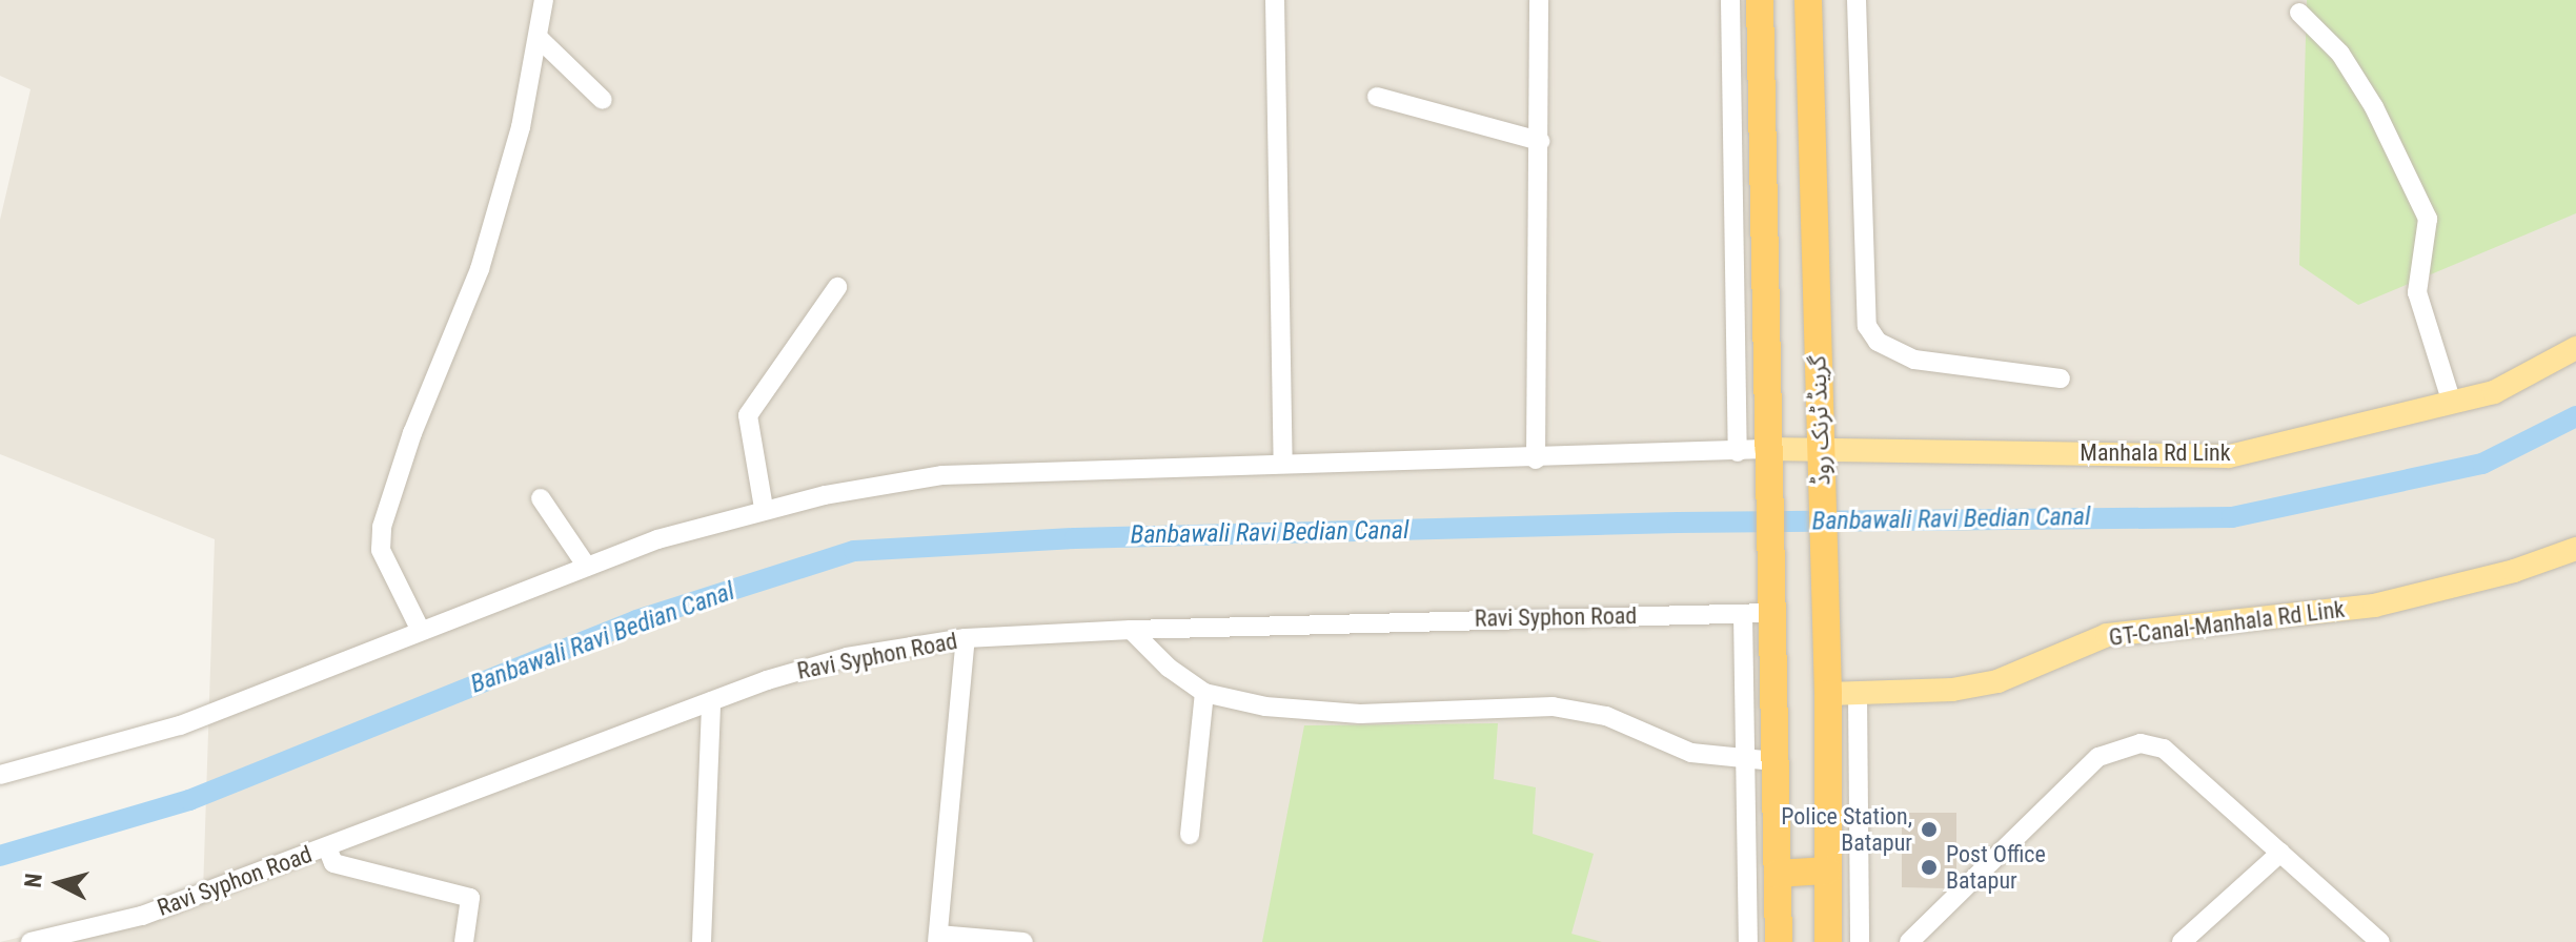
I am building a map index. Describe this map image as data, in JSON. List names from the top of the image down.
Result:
{
  "streets": {
    "highway": ["گرینڈ ٹرنک روڈ"],
    "main road": ["Manhala Rd Link", "GT-Canal-Manhala Rd Link"],
    "street": ["Ravi Syphon Road"]
  },
  "crossings": [
    ["گرینڈ ٹرنک روڈ", "Manhala Rd Link"],
    ["گرینڈ ٹرنک روڈ", "GT-Canal-Manhala Rd Link"]
  ],
  "water": ["Banbawali Ravi Bedian Canal"],
  "places": ["Police Station, Batapur", "Post Office Batapur"],
  "north": "left"
}
